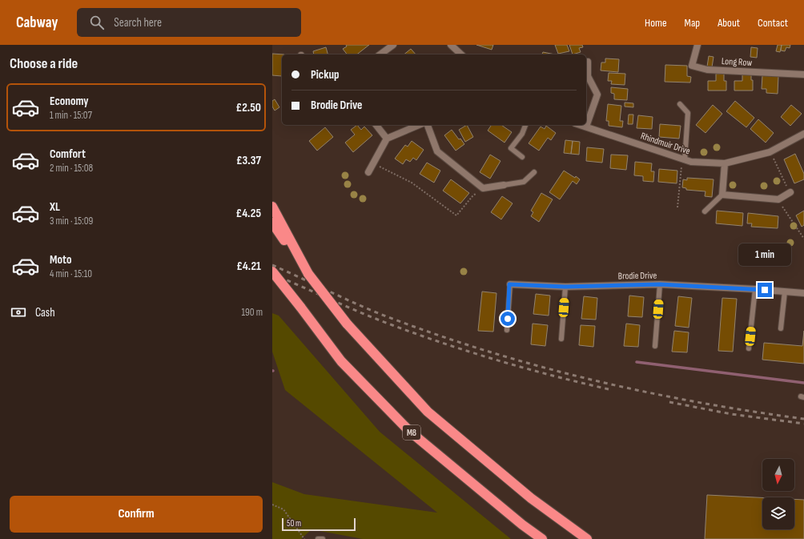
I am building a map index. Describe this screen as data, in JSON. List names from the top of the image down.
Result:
{
  "streets": {
    "highway": ["M8"],
    "street": ["Long Row", "Rhindmuir Drive", "Brodie Drive"]
  },
  "scale_bar": "50 m",
  "north": "bottom",
  "page": {
    "header": "Cabway",
    "search": "Search here",
    "nav": [
      "Home",
      "Map",
      "About",
      "Contact"
    ],
    "heading": "Choose a ride",
    "banner": ["Pickup", "Brodie Drive"],
    "list": [
      {
        "name": "Economy",
        "note": "1 min · 15:07",
        "value": "£2.50"
      },
      {
        "name": "Comfort",
        "note": "2 min · 15:08",
        "value": "£3.37"
      },
      {
        "name": "XL",
        "note": "3 min · 15:09",
        "value": "£4.25"
      },
      {
        "name": "Moto",
        "note": "4 min · 15:10",
        "value": "£4.21"
      }
    ],
    "bubble": "1 min",
    "pay": ["Cash", "190 m"],
    "buttons": "Confirm",
    "scale": "50 m"
  }
}
